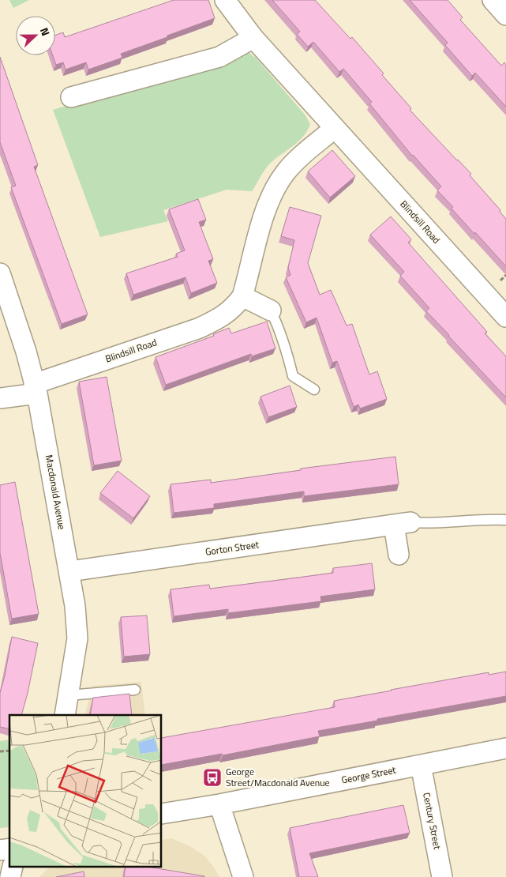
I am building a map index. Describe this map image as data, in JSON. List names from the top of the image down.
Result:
{
  "streets": {
    "street": [
      "Blindsill Road",
      "Macdonald Avenue",
      "Gorton Street",
      "George Street",
      "Century Street"
    ]
  },
  "crossings": [
    ["Blindsill Road", "Macdonald Avenue"],
    ["Macdonald Avenue", "Gorton Street"],
    ["George Street", "Century Street"]
  ],
  "places": {
    "bus stop": ["George Street/Macdonald Avenue"]
  },
  "north": "right"
}
